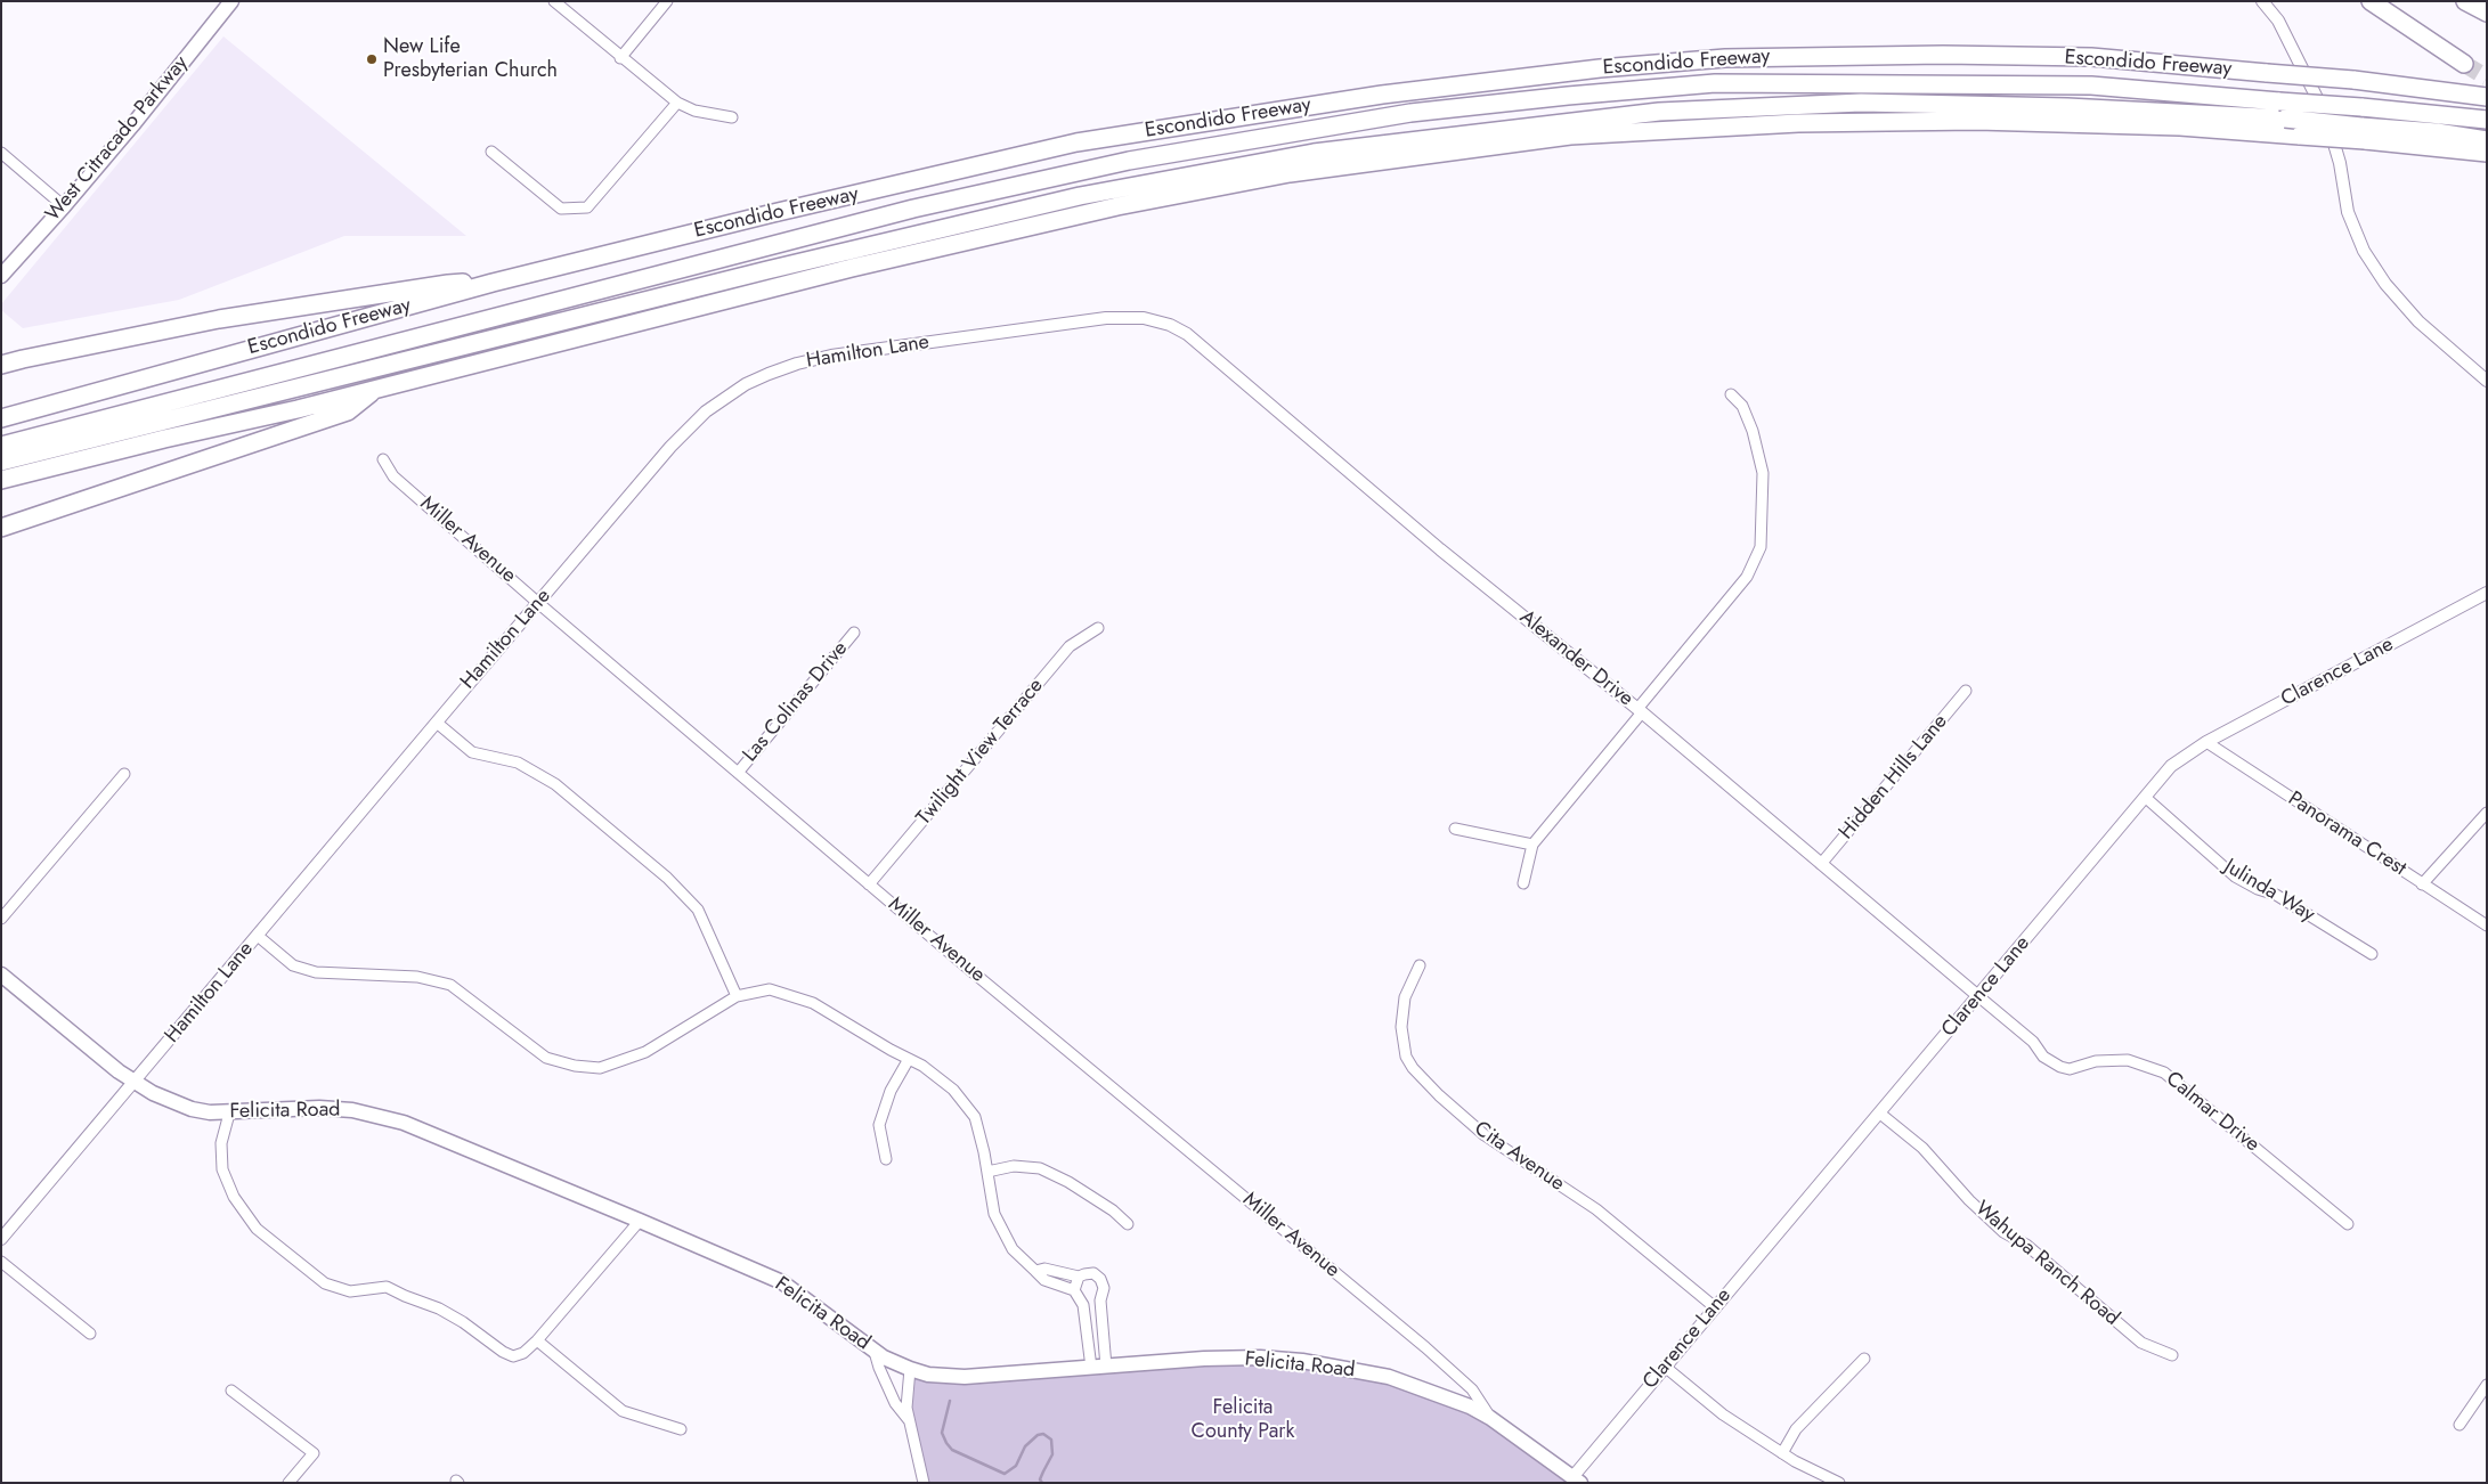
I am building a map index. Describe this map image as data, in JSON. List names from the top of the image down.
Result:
{
  "streets": {
    "highway": ["Escondido Freeway"],
    "main road": ["West Citracado Parkway", "Felicita Road"],
    "street": [
      "Hamilton Lane",
      "Miller Avenue",
      "Alexander Drive",
      "Clarence Lane",
      "Las Colinas Drive",
      "Twilight View Terrace",
      "Hidden Hills Lane",
      "Panorama Crest",
      "Julinda Way",
      "Calmar Drive",
      "Cita Avenue",
      "Wahupa Ranch Road"
    ]
  },
  "crossings": [
    ["Hamilton Lane", "Miller Avenue"],
    ["Hamilton Lane", "Alexander Drive"],
    ["Hamilton Lane", "Felicita Road"],
    ["Miller Avenue", "Las Colinas Drive"],
    ["Miller Avenue", "Twilight View Terrace"],
    ["Miller Avenue", "Felicita Road"],
    ["Alexander Drive", "Clarence Lane"],
    ["Alexander Drive", "Hidden Hills Lane"],
    ["Alexander Drive", "Calmar Drive"],
    ["Clarence Lane", "Panorama Crest"],
    ["Clarence Lane", "Julinda Way"],
    ["Clarence Lane", "Felicita Road"],
    ["Clarence Lane", "Calmar Drive"],
    ["Clarence Lane", "Cita Avenue"],
    ["Clarence Lane", "Wahupa Ranch Road"]
  ],
  "parks": ["Felicita County Park"],
  "places": ["New Life Presbyterian Church"]
}
